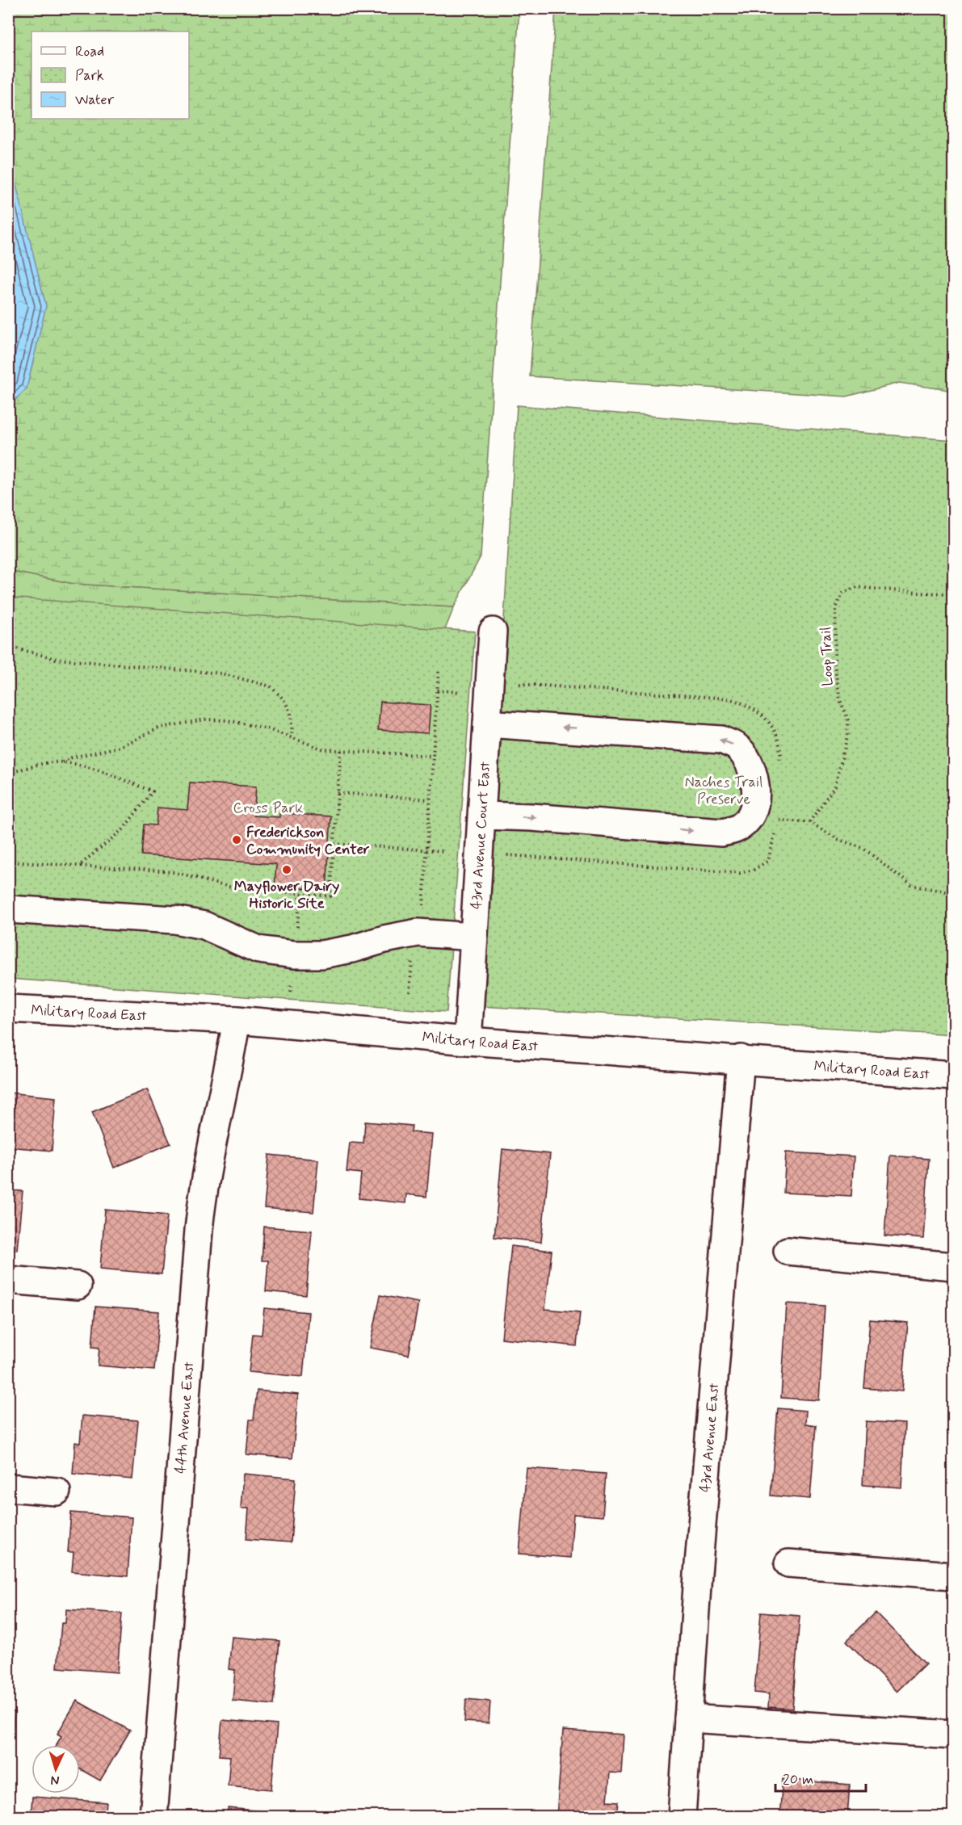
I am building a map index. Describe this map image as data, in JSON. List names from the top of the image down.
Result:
{
  "streets": {
    "street": [
      "43rd Avenue Court East",
      "Military Road East",
      "44th Avenue East",
      "43rd Avenue East"
    ],
    "path": ["Loop Trail"]
  },
  "crossings": [
    ["43rd Avenue Court East", "Military Road East"],
    ["Military Road East", "44th Avenue East"],
    ["Military Road East", "43rd Avenue East"]
  ],
  "parks": ["Naches Trail Preserve", "Cross Park"],
  "places": ["Frederickson Community Center", "Mayflower Dairy Historic Site"],
  "legend": ["Road", "Park", "Water"],
  "scale_bar": "20 m",
  "north": "bottom"
}
